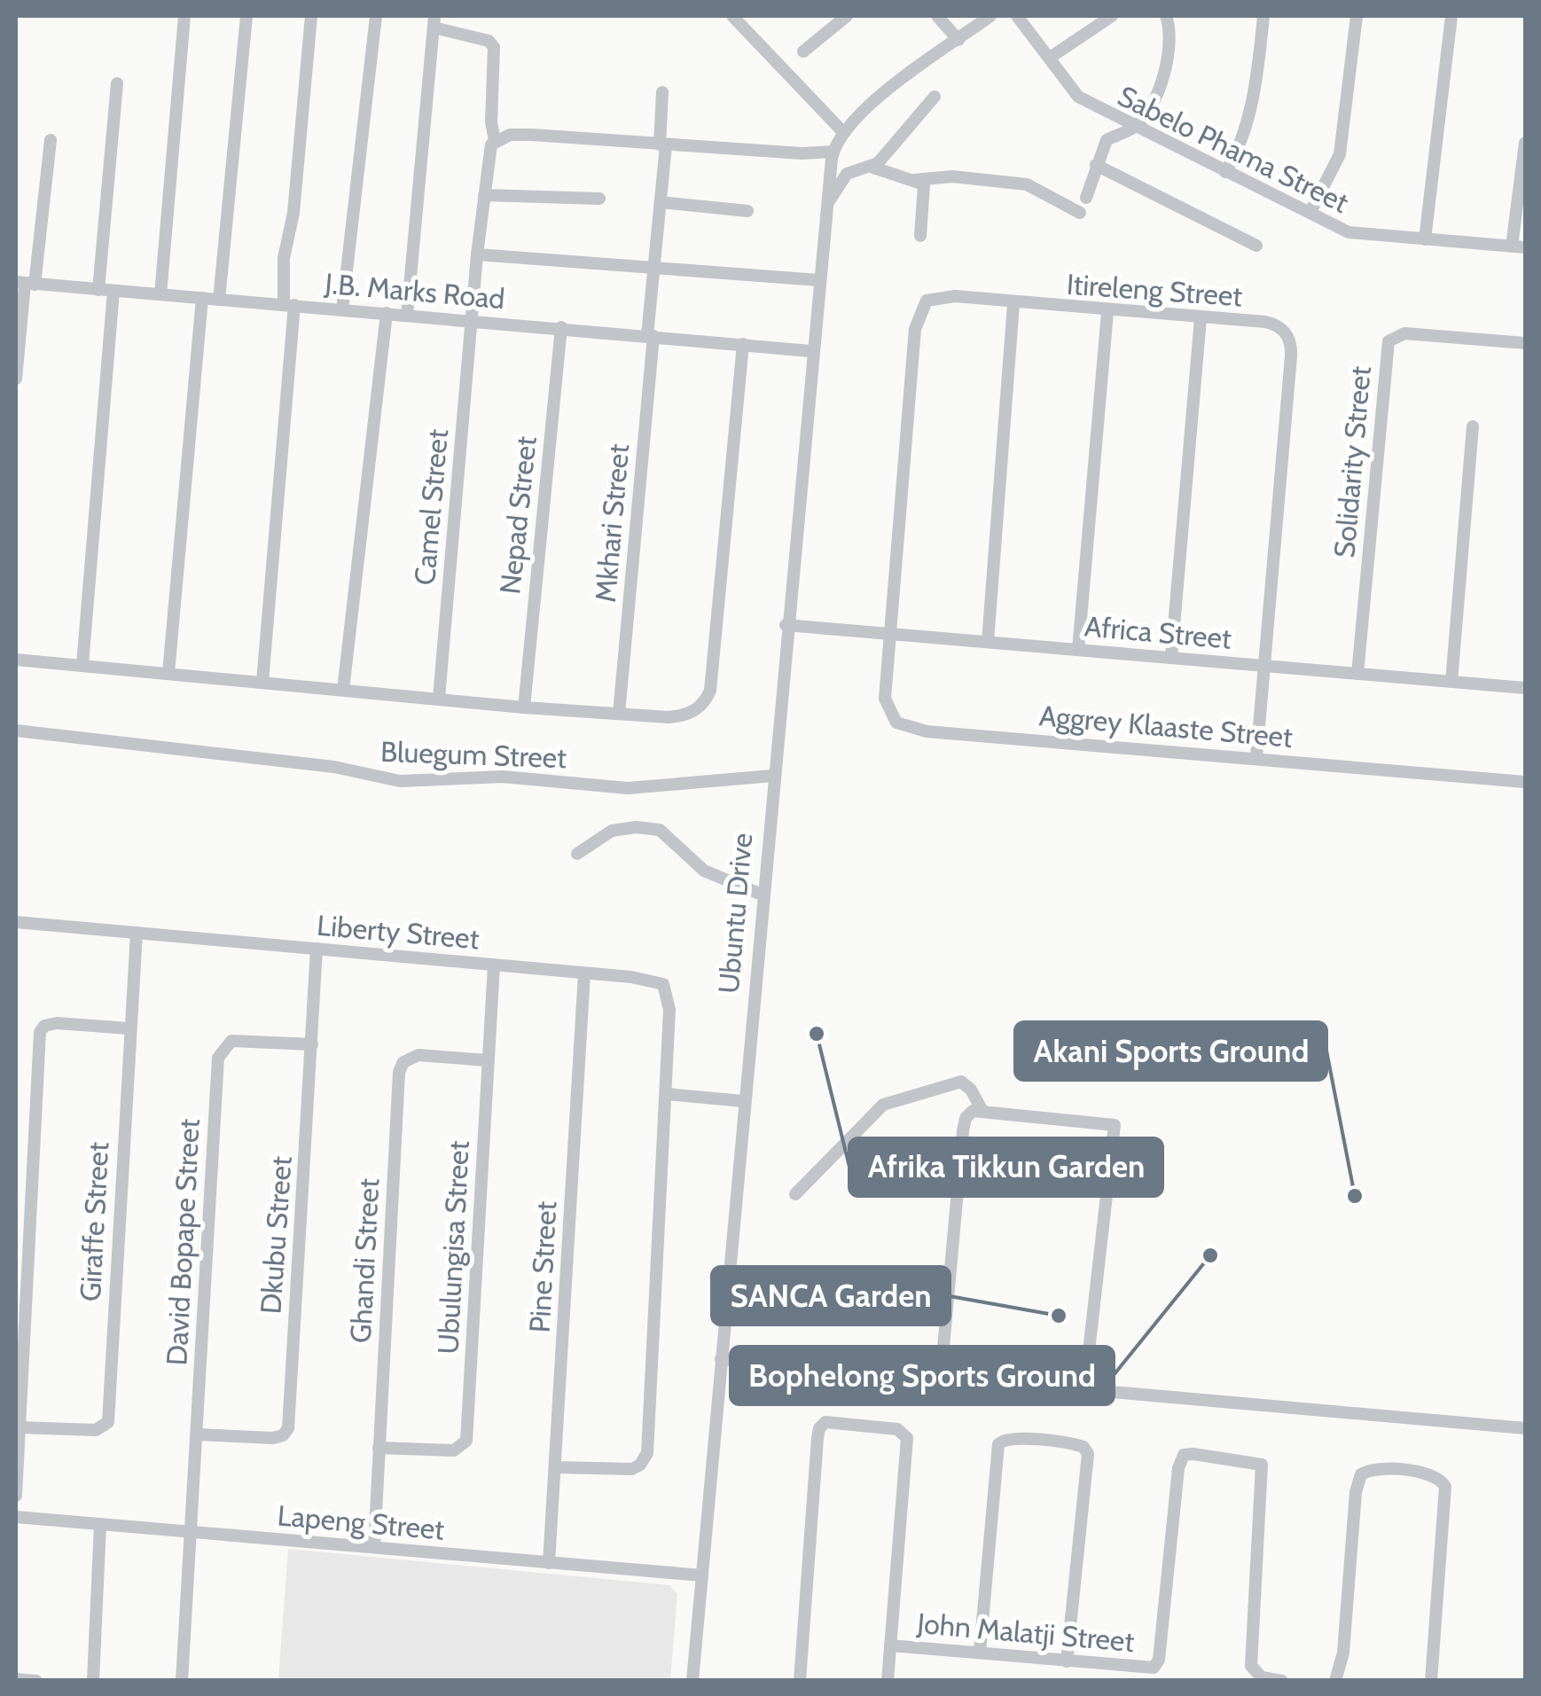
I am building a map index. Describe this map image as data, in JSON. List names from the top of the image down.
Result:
{
  "streets": {
    "street": [
      "Sabelo Phama Street",
      "Itireleng Street",
      "J.B. Marks Road",
      "Solidarity Street",
      "Camel Street",
      "Nepad Street",
      "Mkhari Street",
      "Africa Street",
      "Aggrey Klaaste Street",
      "Bluegum Street",
      "Ubuntu Drive",
      "Liberty Street",
      "Giraffe Street",
      "Dkubu Street",
      "David Bopape Street",
      "Ubulungisa Street",
      "Ghandi Street",
      "Pine Street",
      "Lapeng Street",
      "John Malatji Street"
    ]
  },
  "crossings": [
    ["Itireleng Street", "Africa Street"],
    ["Itireleng Street", "Aggrey Klaaste Street"],
    ["J.B. Marks Road", "Camel Street"],
    ["J.B. Marks Road", "Nepad Street"],
    ["J.B. Marks Road", "Mkhari Street"],
    ["J.B. Marks Road", "Bluegum Street"],
    ["J.B. Marks Road", "Ubuntu Drive"],
    ["Solidarity Street", "Africa Street"],
    ["Camel Street", "Bluegum Street"],
    ["Nepad Street", "Bluegum Street"],
    ["Mkhari Street", "Bluegum Street"],
    ["Africa Street", "Aggrey Klaaste Street"],
    ["Africa Street", "Ubuntu Drive"],
    ["Bluegum Street", "Ubuntu Drive"],
    ["Ubuntu Drive", "Lapeng Street"],
    ["Liberty Street", "Giraffe Street"],
    ["Liberty Street", "Dkubu Street"],
    ["Liberty Street", "Ubulungisa Street"],
    ["Liberty Street", "Pine Street"],
    ["Dkubu Street", "David Bopape Street"],
    ["David Bopape Street", "Lapeng Street"],
    ["Ubulungisa Street", "Ghandi Street"],
    ["Ghandi Street", "Lapeng Street"],
    ["Pine Street", "Lapeng Street"]
  ],
  "places": [
    "Afrika Tikkun Garden",
    "Akani Sports Ground",
    "Bophelong Sports Ground",
    "SANCA Garden"
  ]
}
